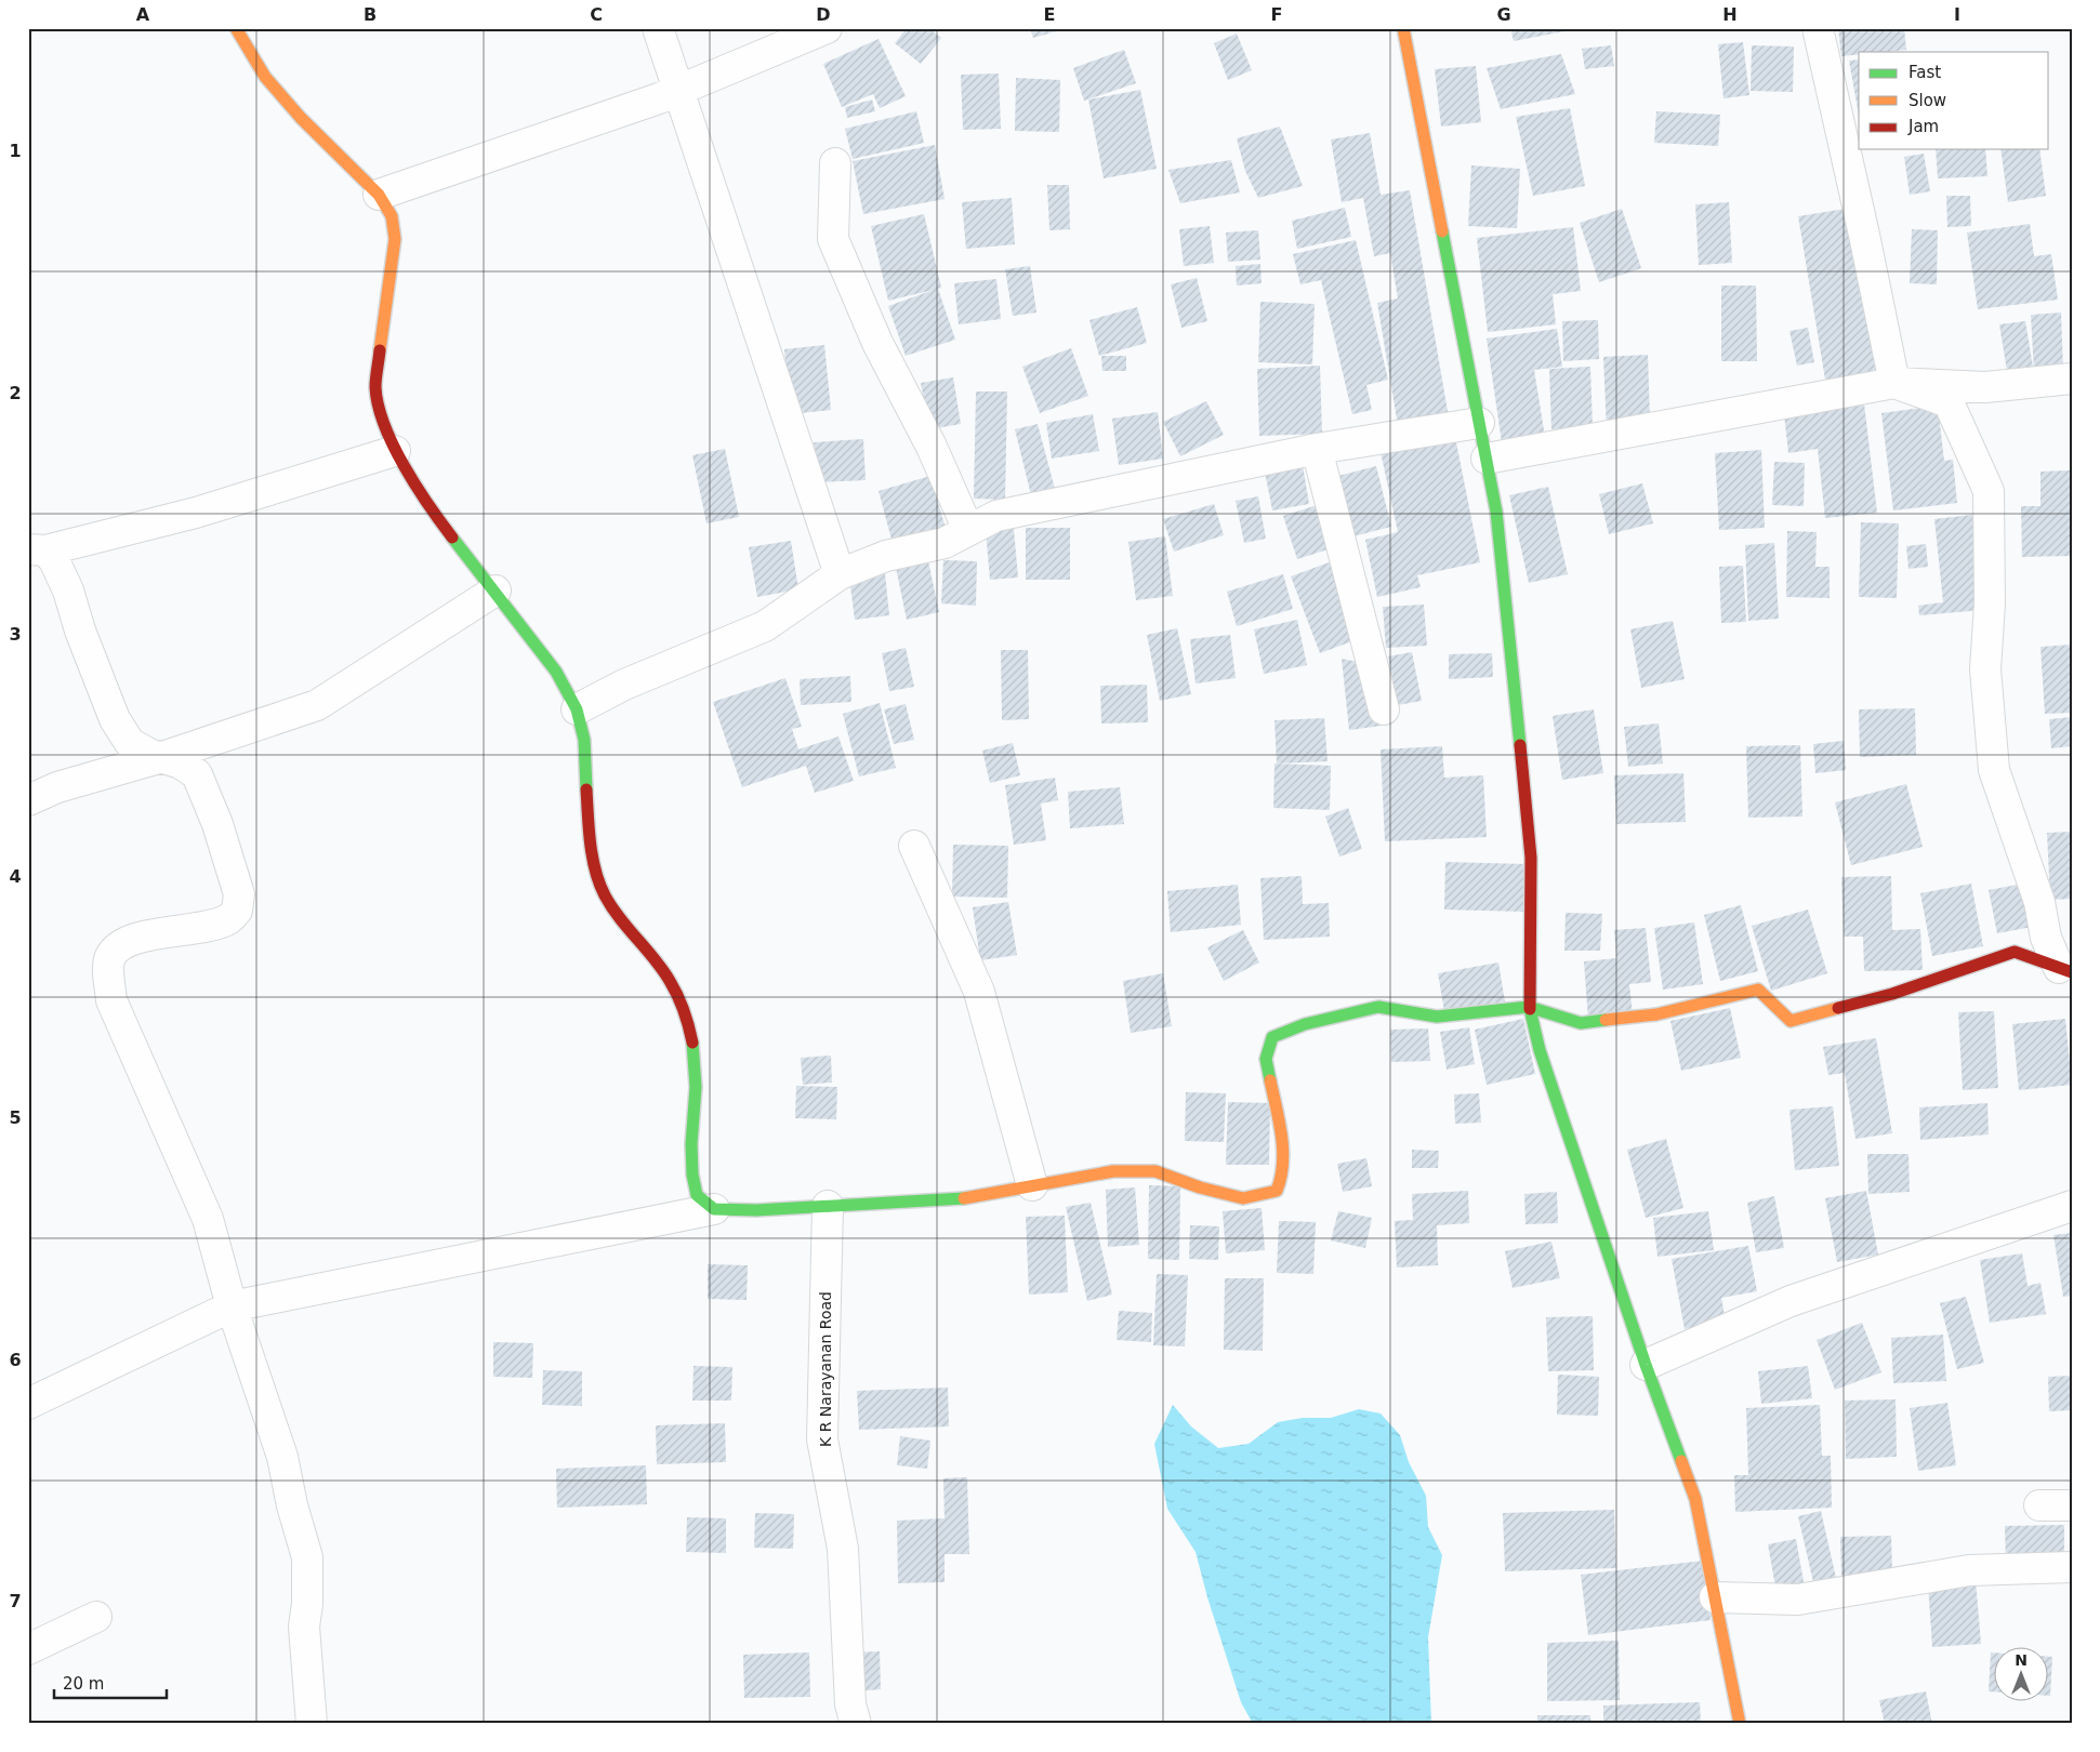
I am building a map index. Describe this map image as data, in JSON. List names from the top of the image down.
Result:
{
  "streets": {
    "street": ["K R Narayanan Road"]
  },
  "legend": ["Fast", "Slow", "Jam"],
  "scale_bar": "20 m",
  "north": "top",
  "grid": {
    "columns": [
      "A",
      "B",
      "C",
      "D",
      "E",
      "F",
      "G",
      "H",
      "I"
    ],
    "rows": [
      "1",
      "2",
      "3",
      "4",
      "5",
      "6",
      "7"
    ]
  }
}
